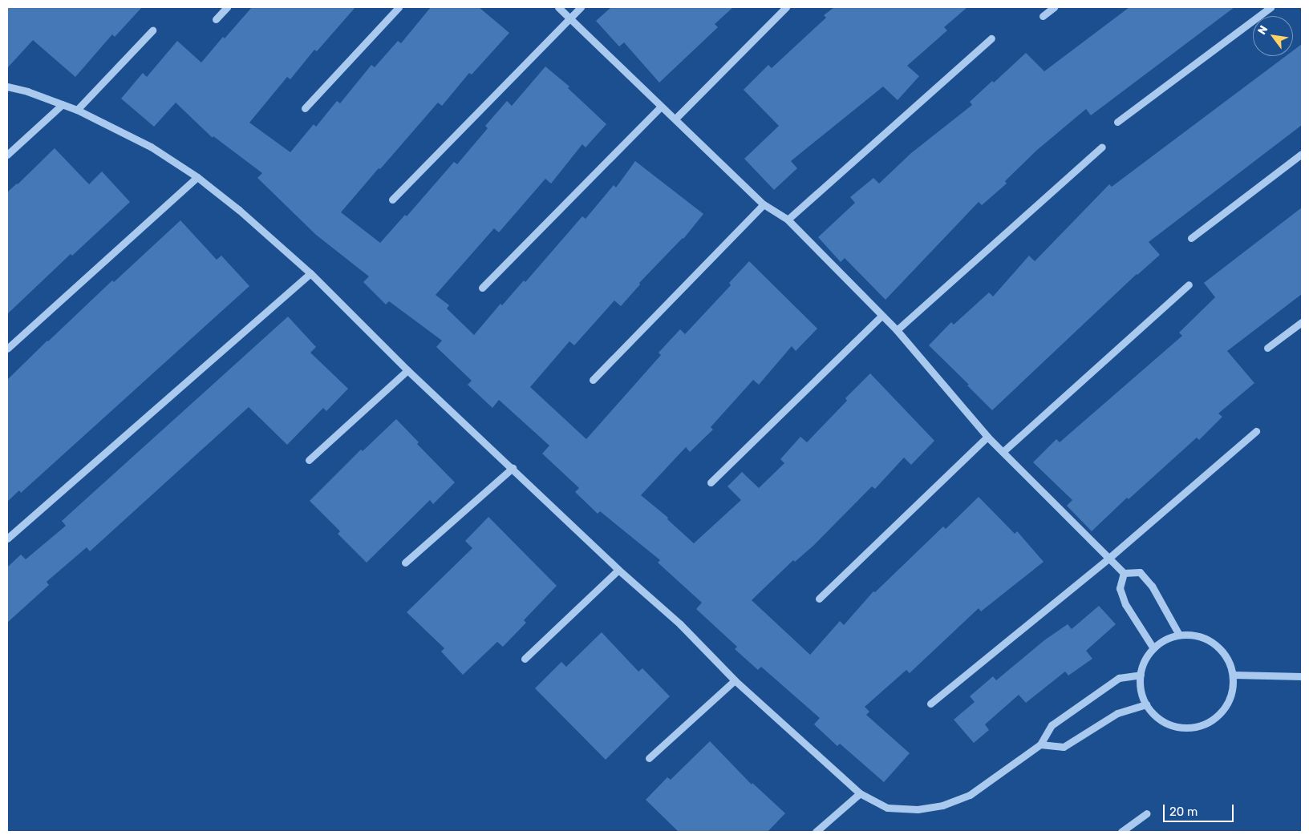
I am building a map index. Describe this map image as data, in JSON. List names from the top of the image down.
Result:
{
  "scale_bar": "20 m",
  "north": "top left"
}
